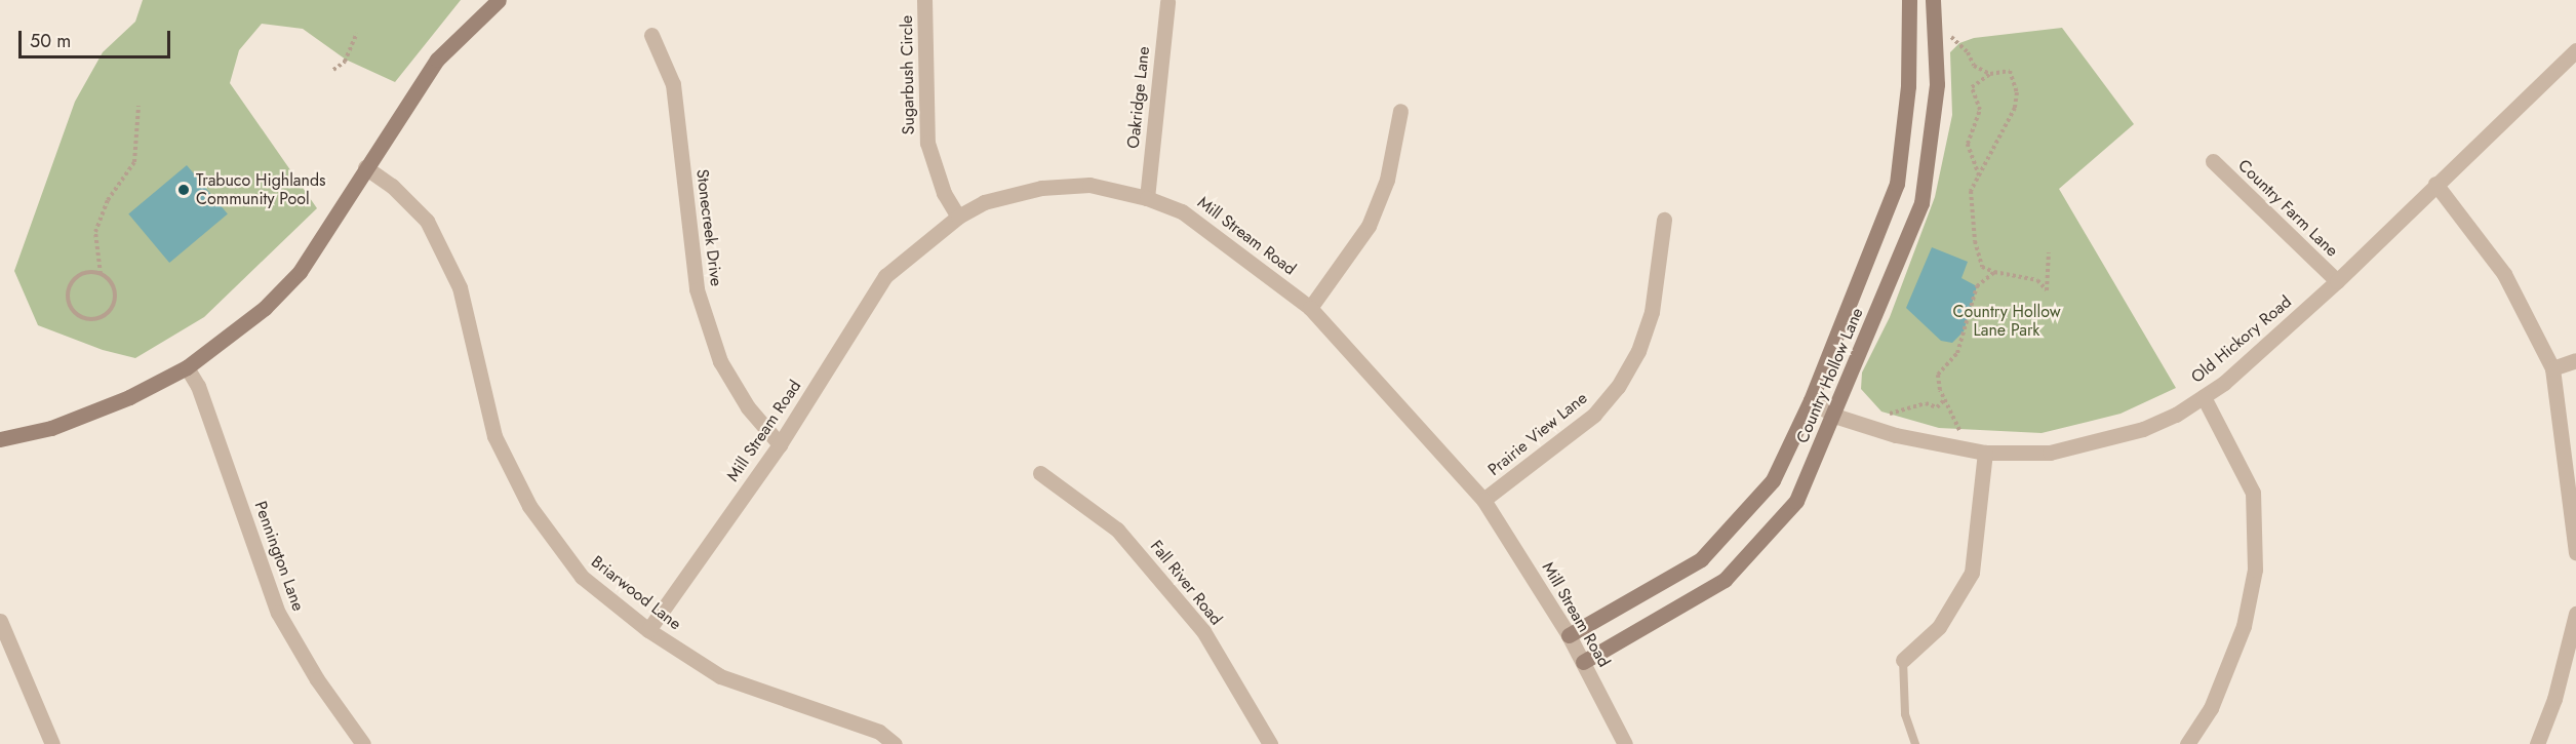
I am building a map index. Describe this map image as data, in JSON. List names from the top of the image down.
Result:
{
  "streets": {
    "street": [
      "Sugarbush Circle",
      "Oakridge Lane",
      "Country Farm Lane",
      "Stonecreek Drive",
      "Mill Stream Road",
      "Old Hickory Road",
      "Country Hollow Lane",
      "Prairie View Lane",
      "Pennington Lane",
      "Fall River Road",
      "Briarwood Lane"
    ]
  },
  "crossings": [
    ["Sugarbush Circle", "Mill Stream Road"],
    ["Oakridge Lane", "Mill Stream Road"],
    ["Country Farm Lane", "Old Hickory Road"],
    ["Stonecreek Drive", "Mill Stream Road"],
    ["Mill Stream Road", "Country Hollow Lane"],
    ["Mill Stream Road", "Prairie View Lane"],
    ["Mill Stream Road", "Briarwood Lane"],
    ["Old Hickory Road", "Country Hollow Lane"]
  ],
  "parks": ["Country Hollow Lane Park"],
  "places": ["Trabuco Highlands Community Pool"],
  "scale_bar": "50 m"
}
